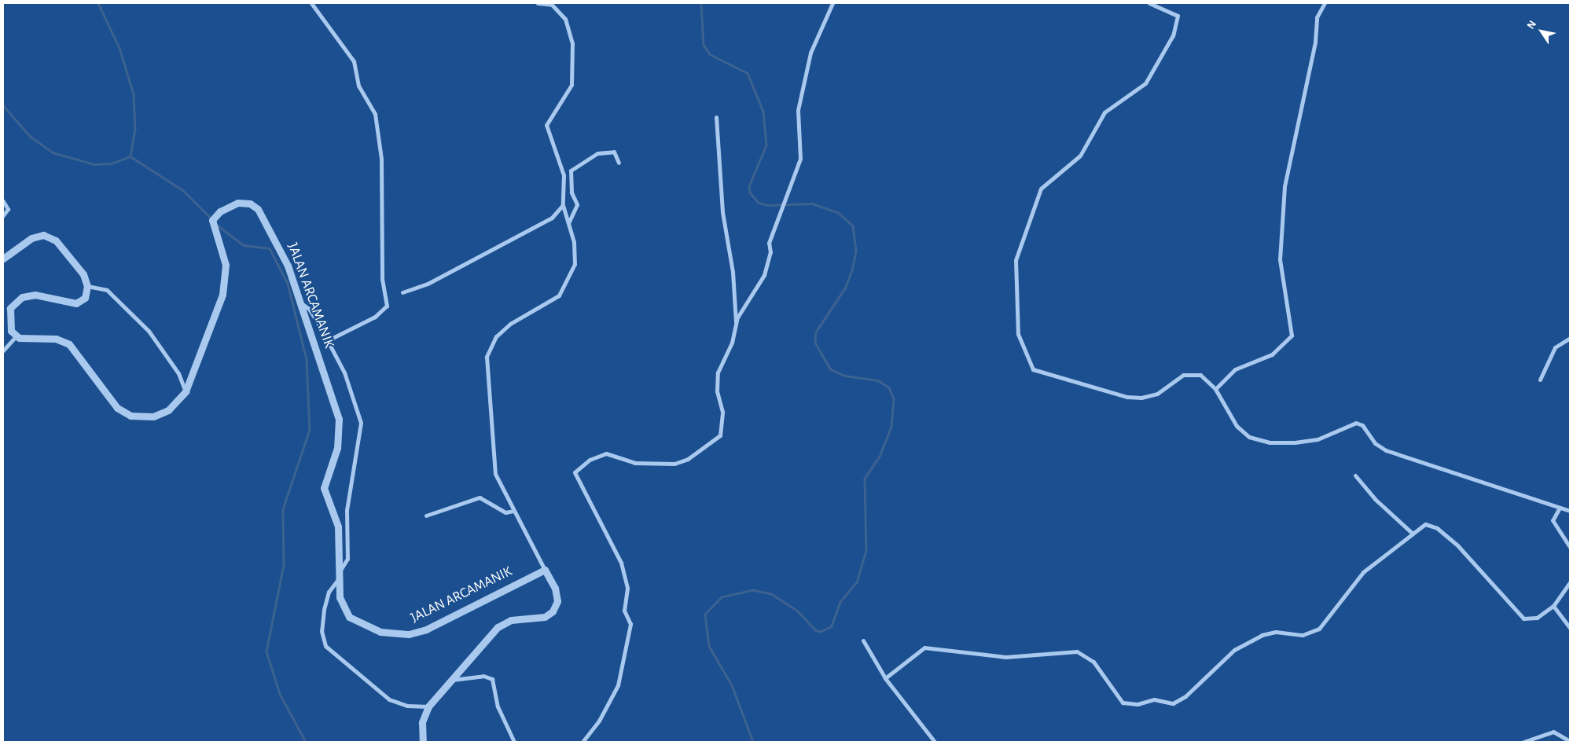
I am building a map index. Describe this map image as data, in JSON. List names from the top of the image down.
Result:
{
  "streets": {
    "street": ["JALAN ARCAMANIK"]
  },
  "north": "top left"
}
